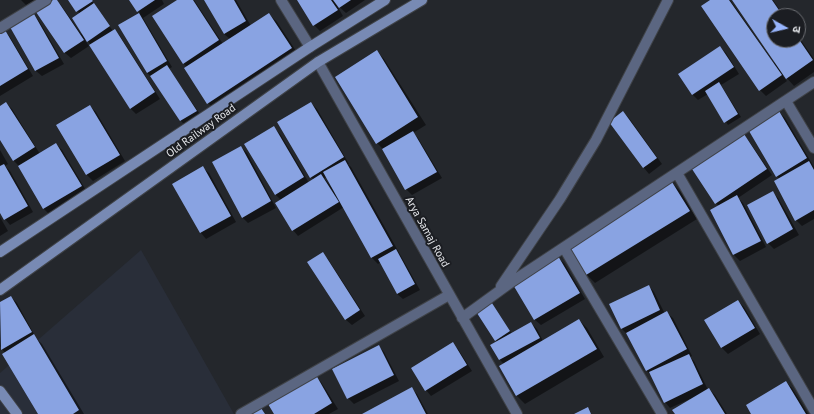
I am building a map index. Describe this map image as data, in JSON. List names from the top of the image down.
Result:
{
  "streets": {
    "main road": ["Old Railway Road"],
    "street": ["Arya Samaj Road"]
  },
  "crossings": [
    ["Old Railway Road", "Arya Samaj Road"]
  ],
  "north": "right"
}
